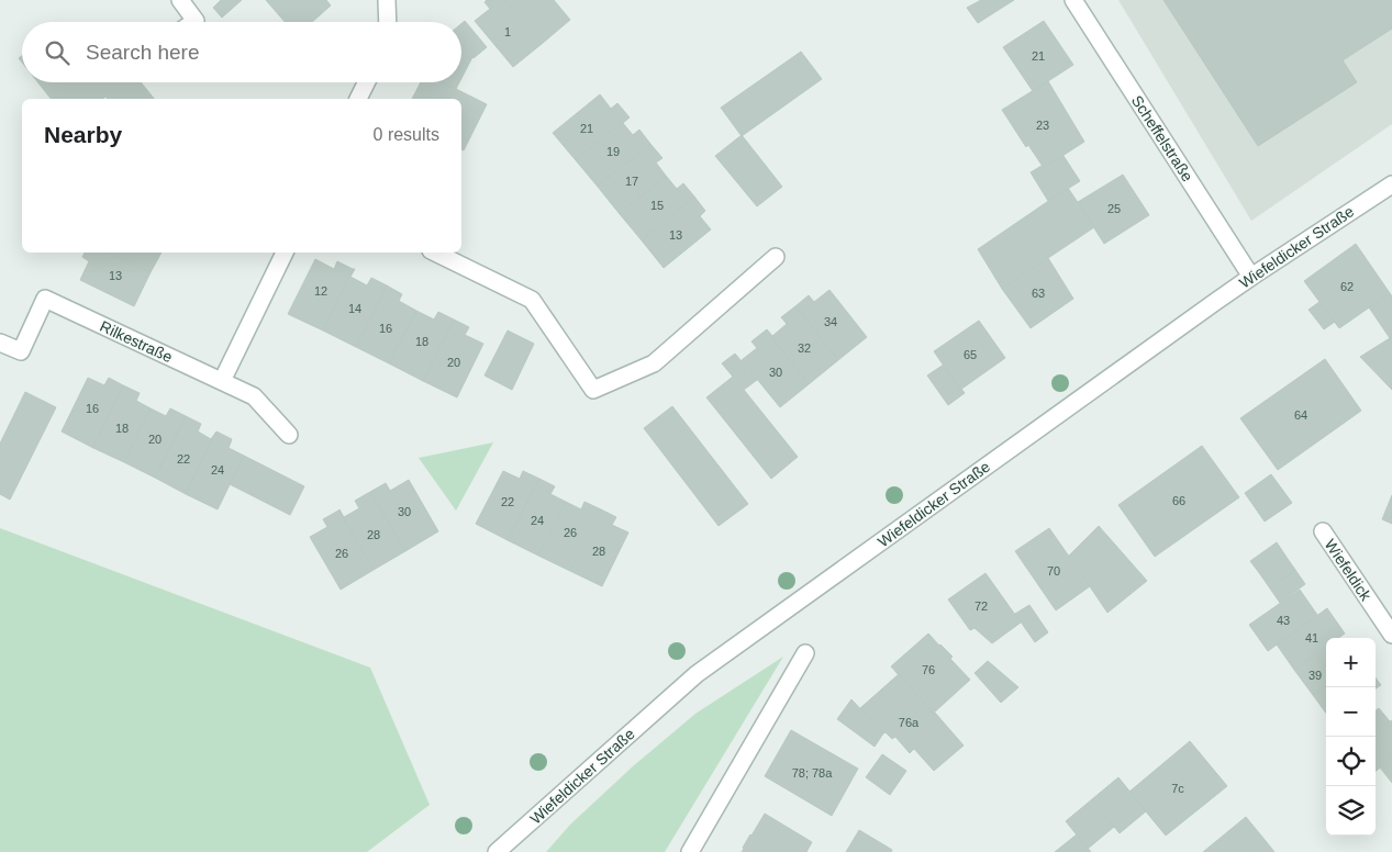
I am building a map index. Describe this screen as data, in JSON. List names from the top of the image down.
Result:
{
  "streets": {
    "street": [
      "Scheffelstraße",
      "Wiefeldicker Straße",
      "Rilkestraße",
      "Wiefeldick"
    ]
  },
  "crossings": [
    ["Scheffelstraße", "Wiefeldicker Straße"]
  ],
  "house_numbers": [
    "1",
    "21",
    "23",
    "21",
    "19",
    "17",
    "15",
    "25",
    "13",
    "13",
    "62",
    "12",
    "63",
    "14",
    "34",
    "16",
    "18",
    "32",
    "65",
    "20",
    "30",
    "16",
    "64",
    "18",
    "20",
    "22",
    "24",
    "66",
    "22",
    "30",
    "24",
    "26",
    "28",
    "28",
    "26",
    "70",
    "72",
    "43",
    "41",
    "76",
    "39",
    "76a",
    "78; 78a",
    "7c"
  ],
  "page": {
    "search": "Search here",
    "heading": ["Nearby", "0 results"],
    "map_buttons": ["+", "−"]
  }
}
